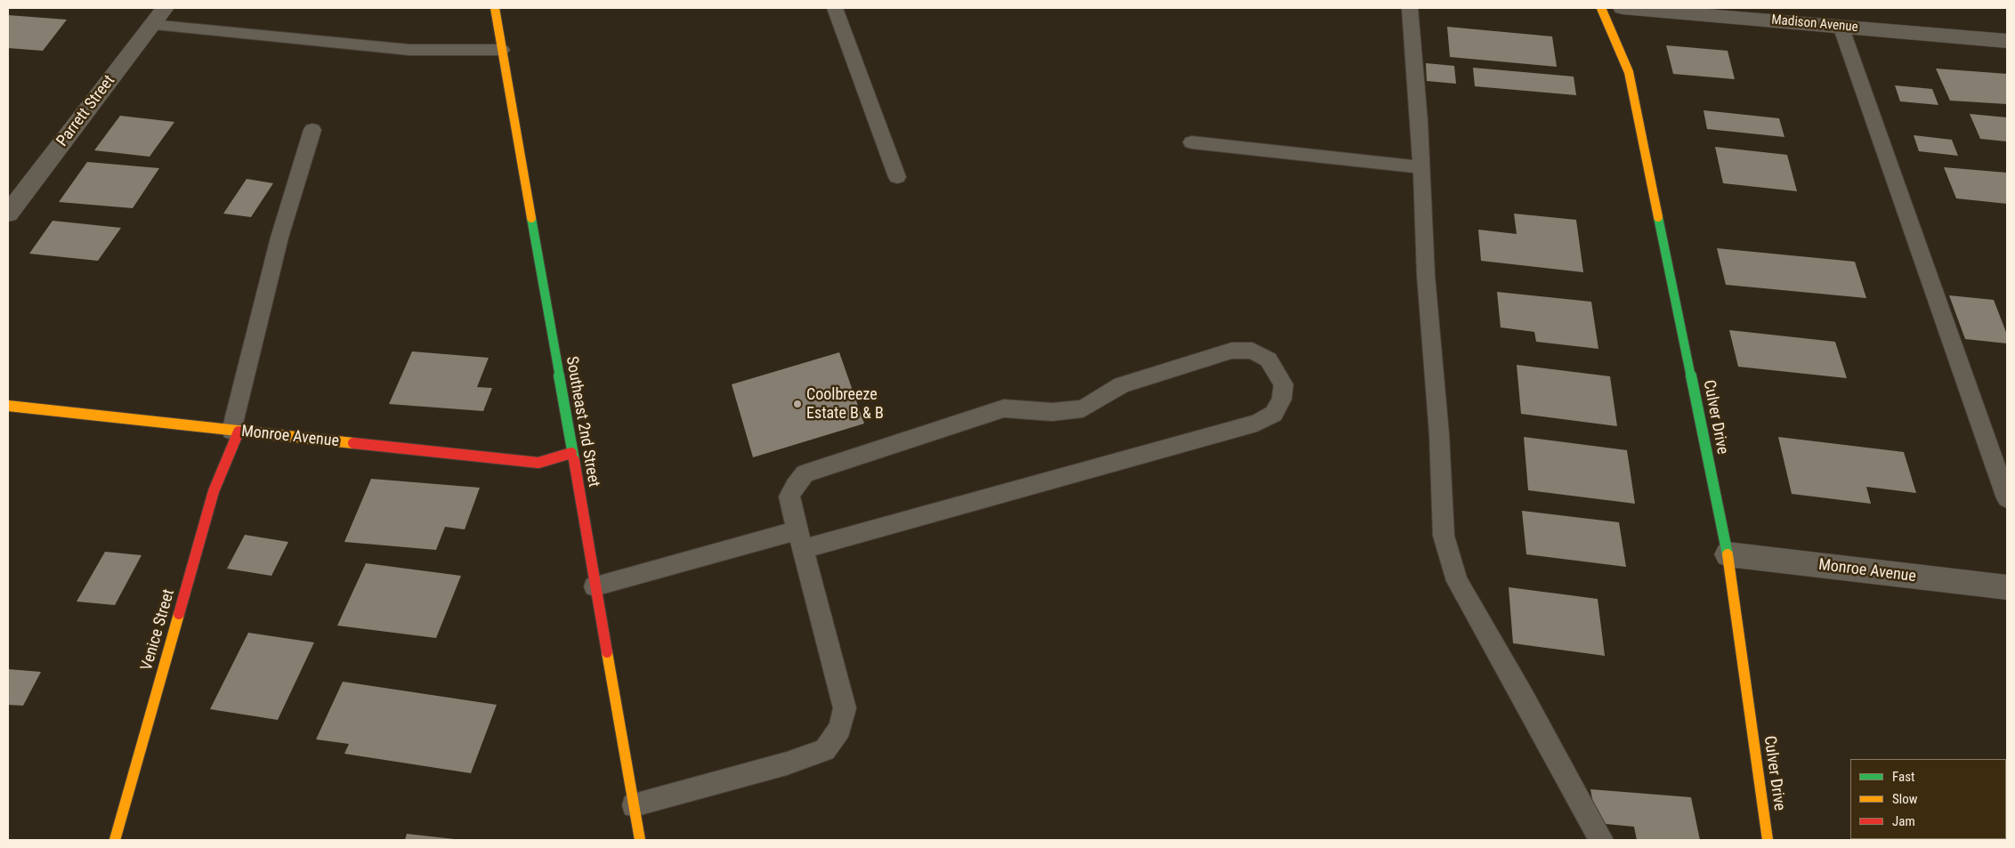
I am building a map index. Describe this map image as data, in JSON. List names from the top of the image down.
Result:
{
  "streets": {
    "street": [
      "Madison Avenue",
      "Parrett Street",
      "Culver Drive",
      "Southeast 2nd Street",
      "Monroe Avenue",
      "Venice Street"
    ]
  },
  "crossings": [
    ["Culver Drive", "Monroe Avenue"],
    ["Southeast 2nd Street", "Monroe Avenue"],
    ["Monroe Avenue", "Venice Street"]
  ],
  "places": ["Coolbreeze Estate B & B"],
  "legend": ["Fast", "Slow", "Jam"]
}
